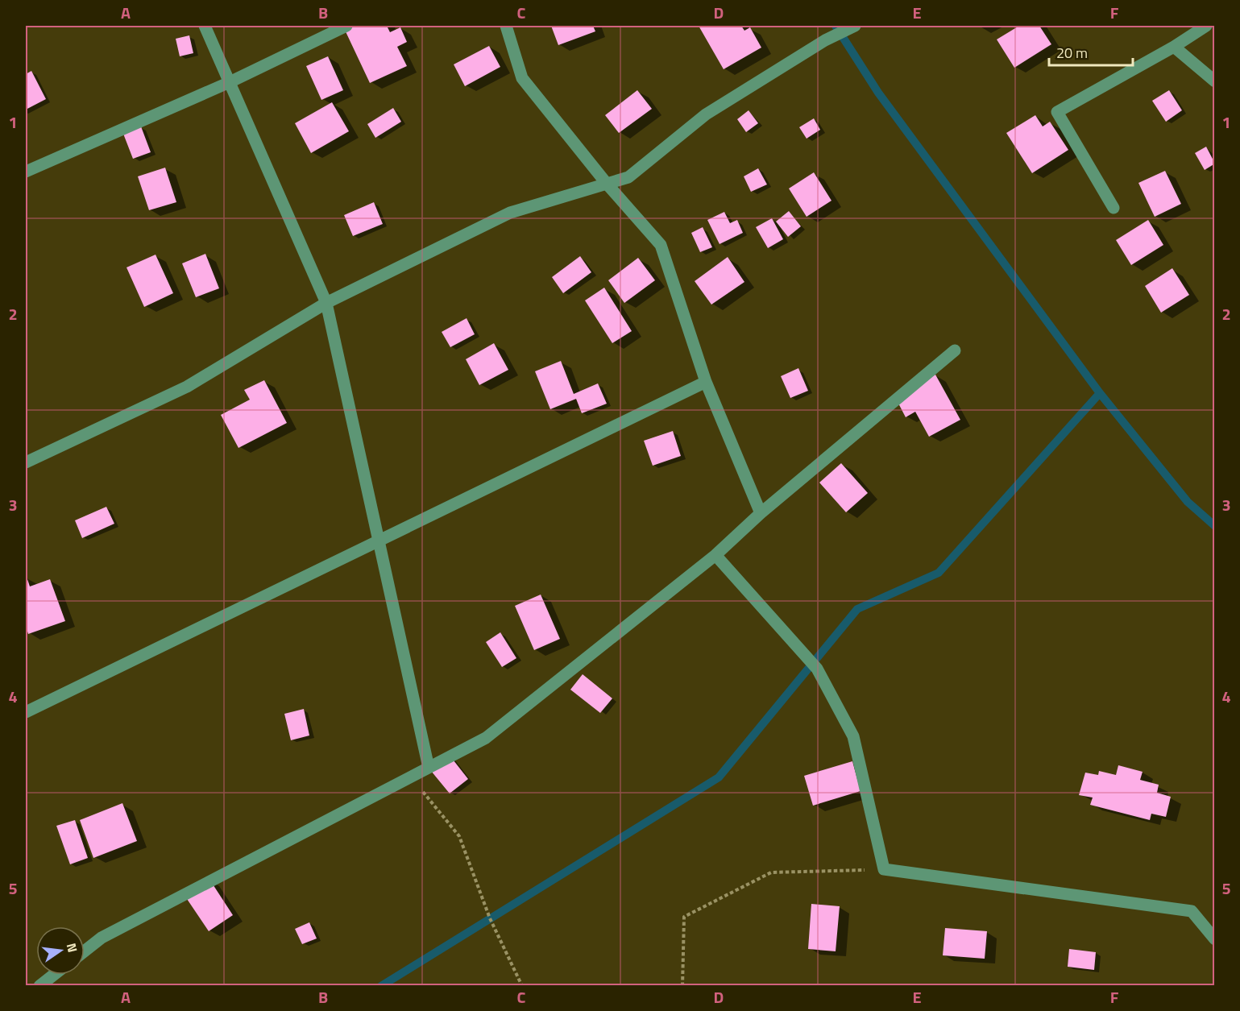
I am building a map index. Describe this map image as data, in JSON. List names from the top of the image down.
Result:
{
  "scale_bar": "20 m",
  "north": "right",
  "grid": {
    "columns": [
      "A",
      "B",
      "C",
      "D",
      "E",
      "F"
    ],
    "rows": [
      "1",
      "2",
      "3",
      "4",
      "5"
    ]
  }
}
